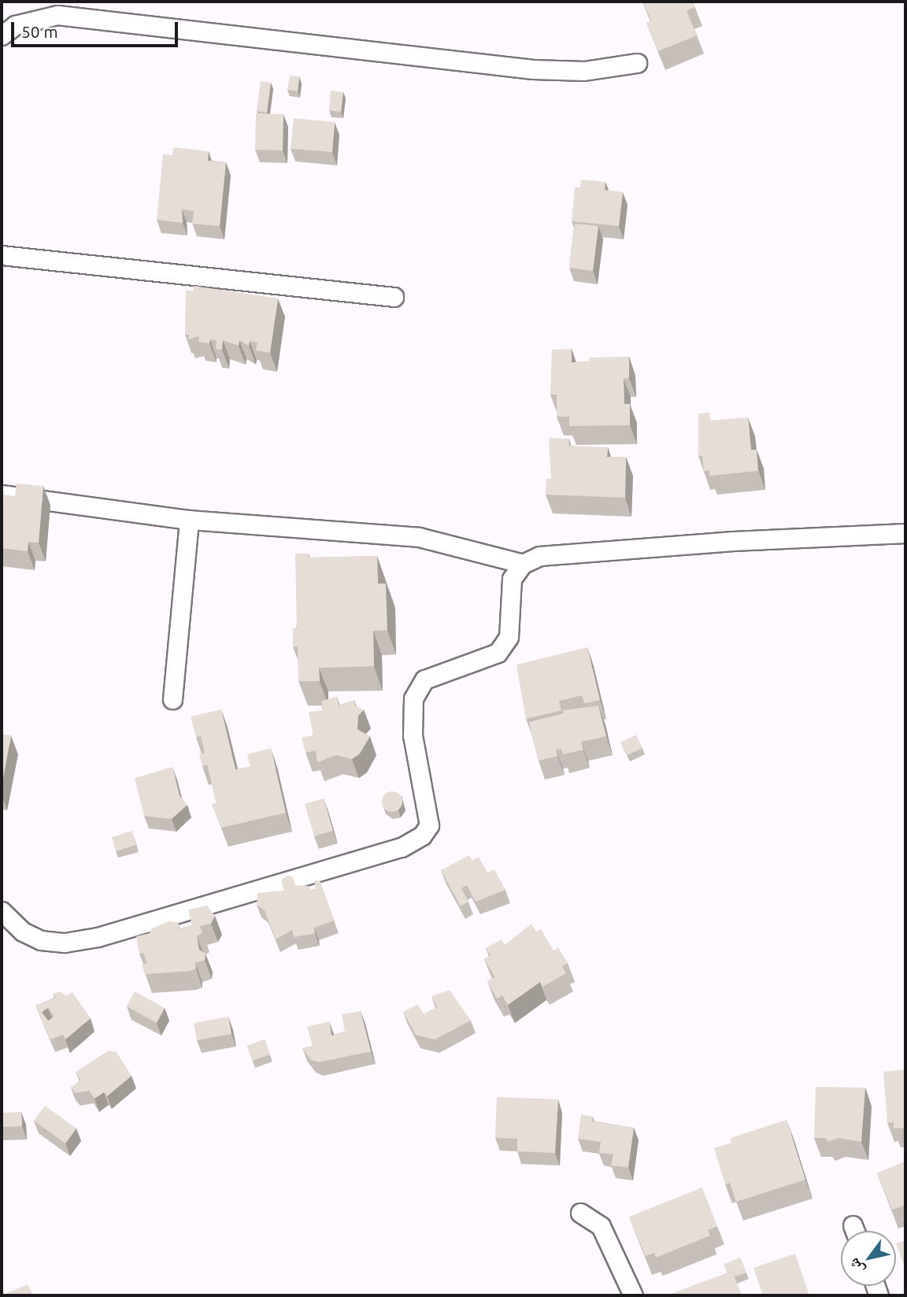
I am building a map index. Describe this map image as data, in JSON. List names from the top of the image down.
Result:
{
  "scale_bar": "50 m",
  "north": "bottom left"
}
